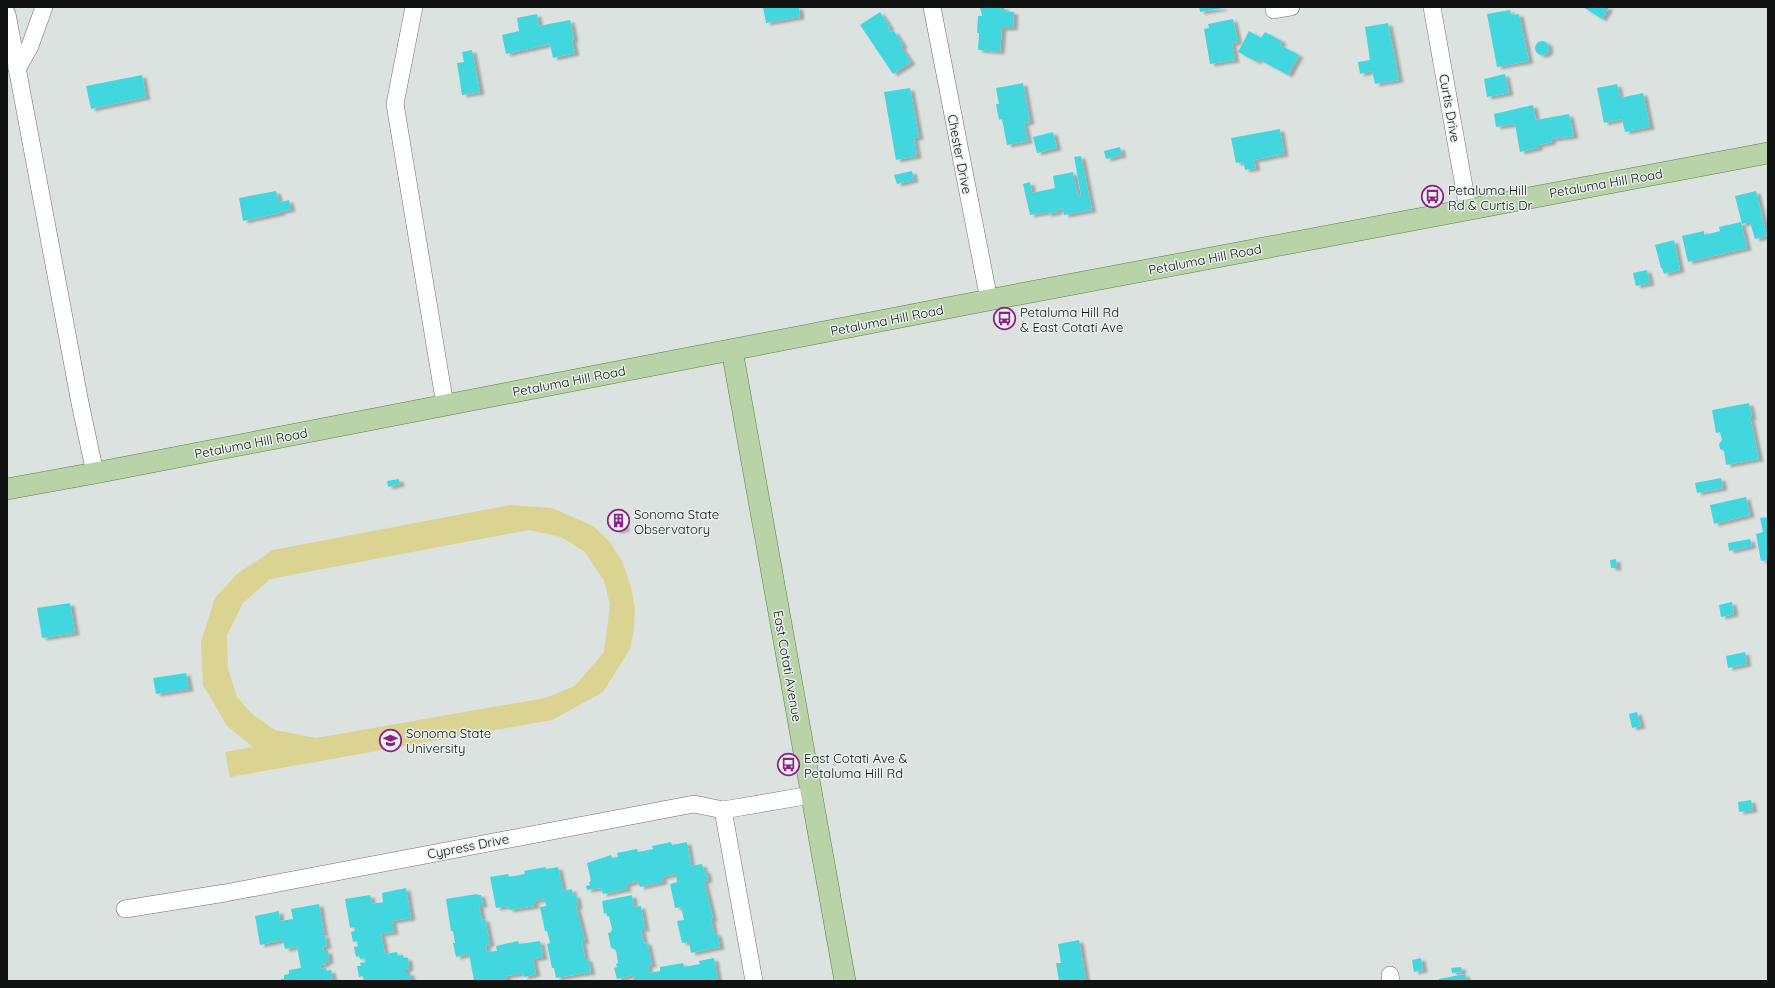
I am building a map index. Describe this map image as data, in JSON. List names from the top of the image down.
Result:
{
  "streets": {
    "main road": ["Petaluma Hill Road", "East Cotati Avenue"],
    "street": ["Curtis Drive", "Chester Drive", "Cypress Drive"]
  },
  "crossings": [
    ["Curtis Drive", "Petaluma Hill Road"],
    ["Chester Drive", "Petaluma Hill Road"],
    ["Petaluma Hill Road", "East Cotati Avenue"],
    ["East Cotati Avenue", "Cypress Drive"]
  ],
  "places": {
    "bus stop": ["Petaluma Hill Rd & Curtis Dr", "Petaluma Hill Rd & East Cotati Ave", "East Cotati Ave & Petaluma Hill Rd"],
    "building": ["Sonoma State Observatory"],
    "school or university": ["Sonoma State University"]
  }
}
